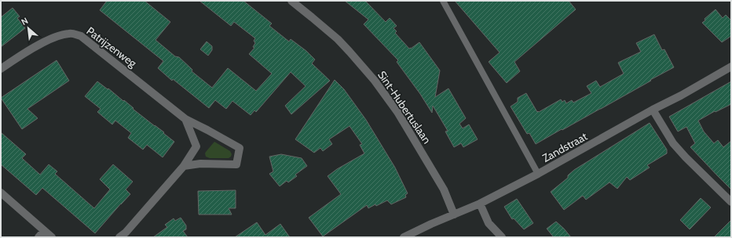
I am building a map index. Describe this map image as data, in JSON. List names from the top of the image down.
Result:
{
  "streets": {
    "street": ["Patrijzenweg", "Sint-Hubertuslaan", "Zandstraat"]
  },
  "crossings": [
    ["Sint-Hubertuslaan", "Zandstraat"]
  ],
  "north": "top left"
}
